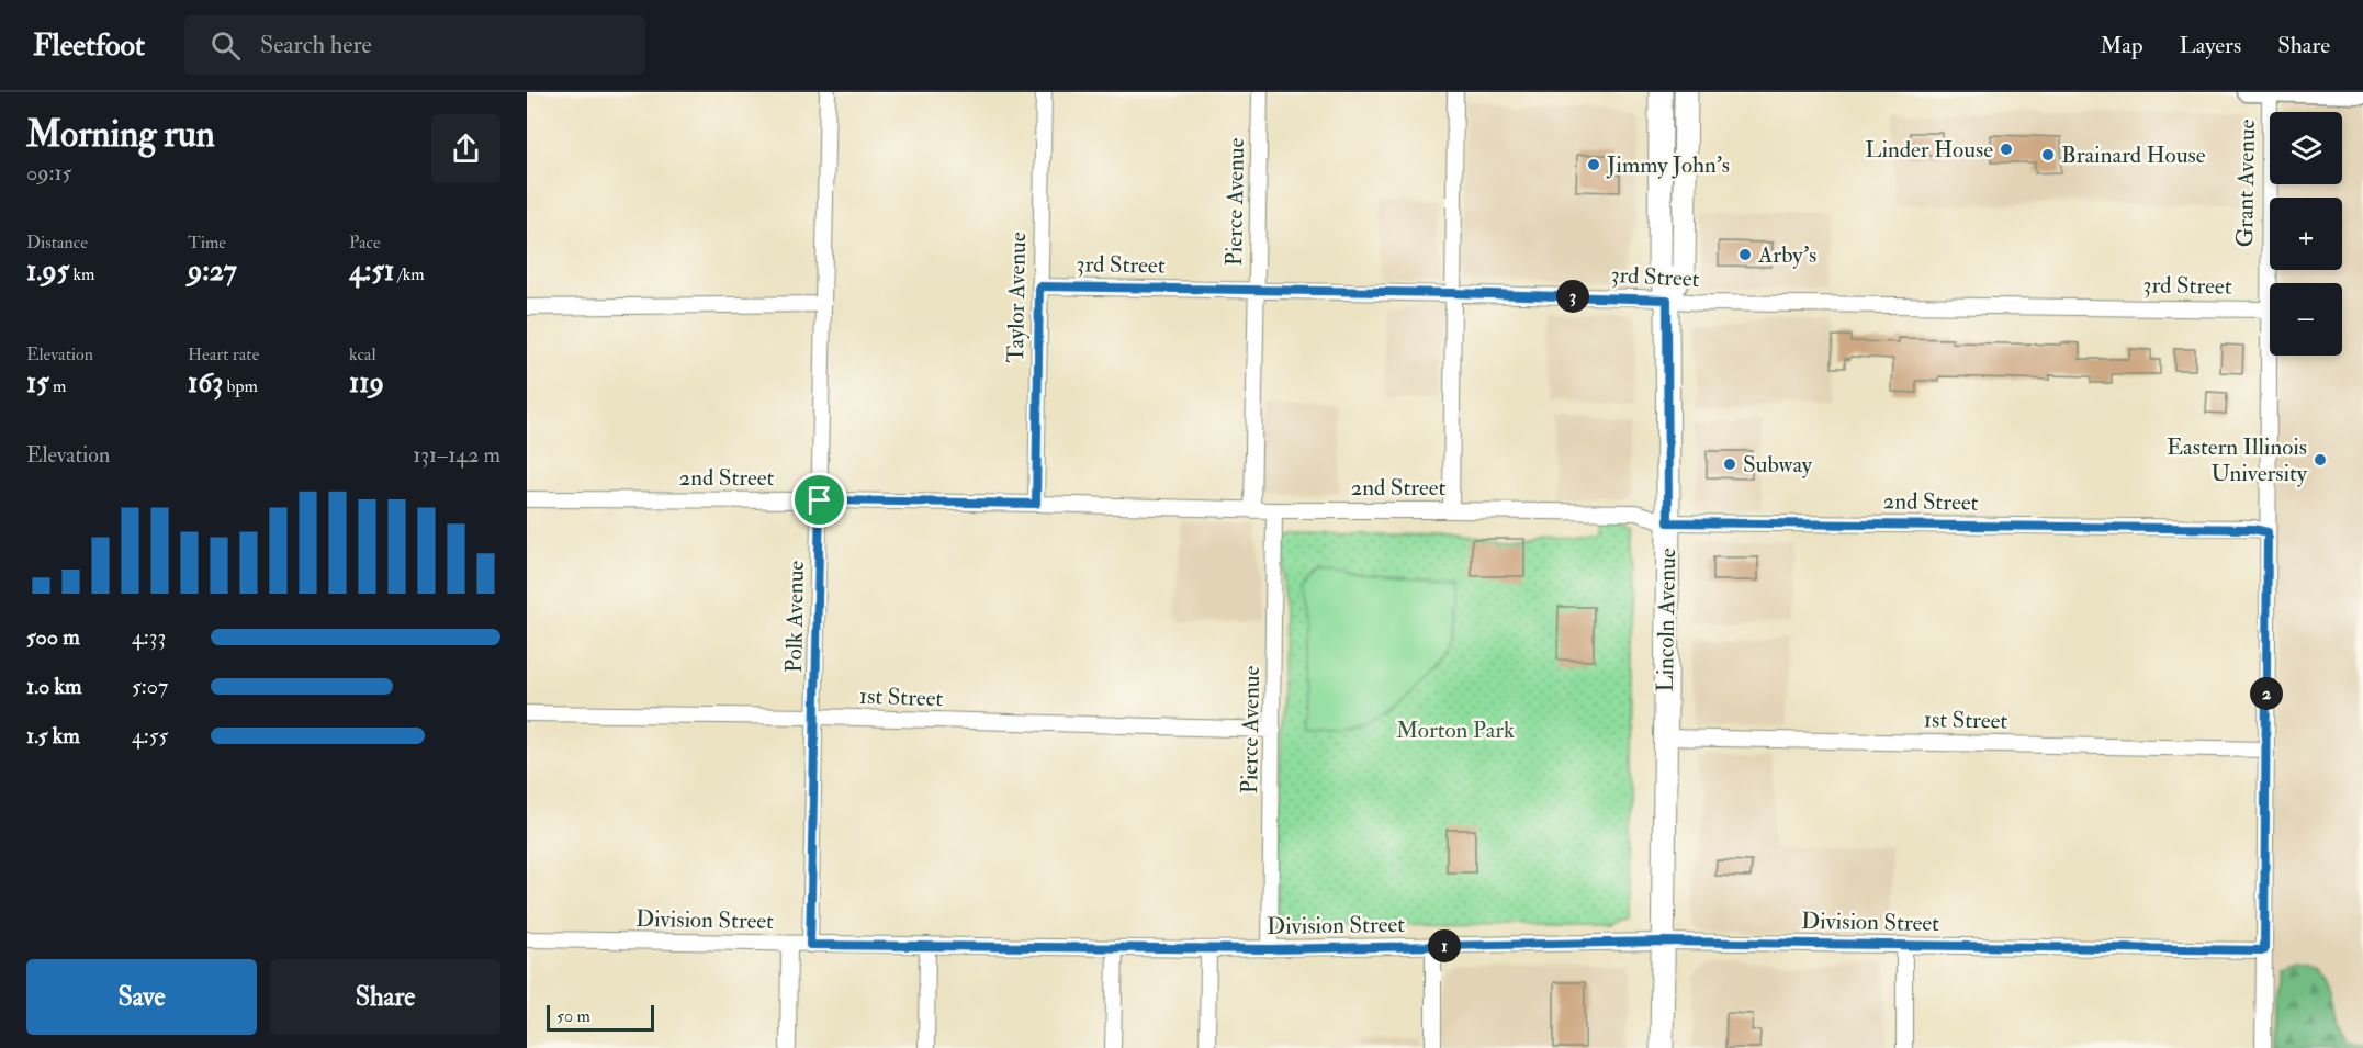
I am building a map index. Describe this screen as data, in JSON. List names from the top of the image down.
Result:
{
  "streets": {
    "main road": ["Lincoln Avenue"],
    "street": [
      "Grant Avenue",
      "Pierce Avenue",
      "3rd Street",
      "Taylor Avenue",
      "2nd Street",
      "Polk Avenue",
      "1st Street",
      "Division Street"
    ]
  },
  "crossings": [
    ["Grant Avenue", "3rd Street"],
    ["Grant Avenue", "2nd Street"],
    ["Grant Avenue", "1st Street"],
    ["Grant Avenue", "Division Street"],
    ["Pierce Avenue", "3rd Street"],
    ["Pierce Avenue", "2nd Street"],
    ["Pierce Avenue", "1st Street"],
    ["Pierce Avenue", "Division Street"],
    ["3rd Street", "Taylor Avenue"],
    ["3rd Street", "Lincoln Avenue"],
    ["Taylor Avenue", "2nd Street"],
    ["2nd Street", "Polk Avenue"],
    ["2nd Street", "Lincoln Avenue"],
    ["Polk Avenue", "1st Street"],
    ["Polk Avenue", "Division Street"],
    ["Lincoln Avenue", "1st Street"],
    ["Lincoln Avenue", "Division Street"]
  ],
  "parks": ["Morton Park"],
  "places": [
    "Linder House",
    "Brainard House",
    "Jimmy John's",
    "Arby's",
    "Eastern Illinois University",
    "Subway"
  ],
  "scale_bar": "50 m",
  "page": {
    "header": "Fleetfoot",
    "search": "Search here",
    "nav": ["Map", "Layers", "Share"],
    "heading": ["Morning run", "09:15"],
    "map_buttons": ["+", "−"],
    "stats": [
      ["Distance", "1.95 km"],
      ["Time", "9:27"],
      ["Pace", "4:51 /km"],
      ["Elevation", "15 m"],
      ["Heart rate", "163 bpm"],
      ["kcal", "119"]
    ],
    "pins": ["3", "2", "1"],
    "chart": ["Elevation", "131–142 m"],
    "list": [
      {
        "name": "500 m",
        "note": "4:33"
      },
      {
        "name": "1.0 km",
        "note": "5:07"
      },
      {
        "name": "1.5 km",
        "note": "4:55"
      }
    ],
    "buttons": ["Save", "Share"],
    "scale": "50 m"
  }
}
